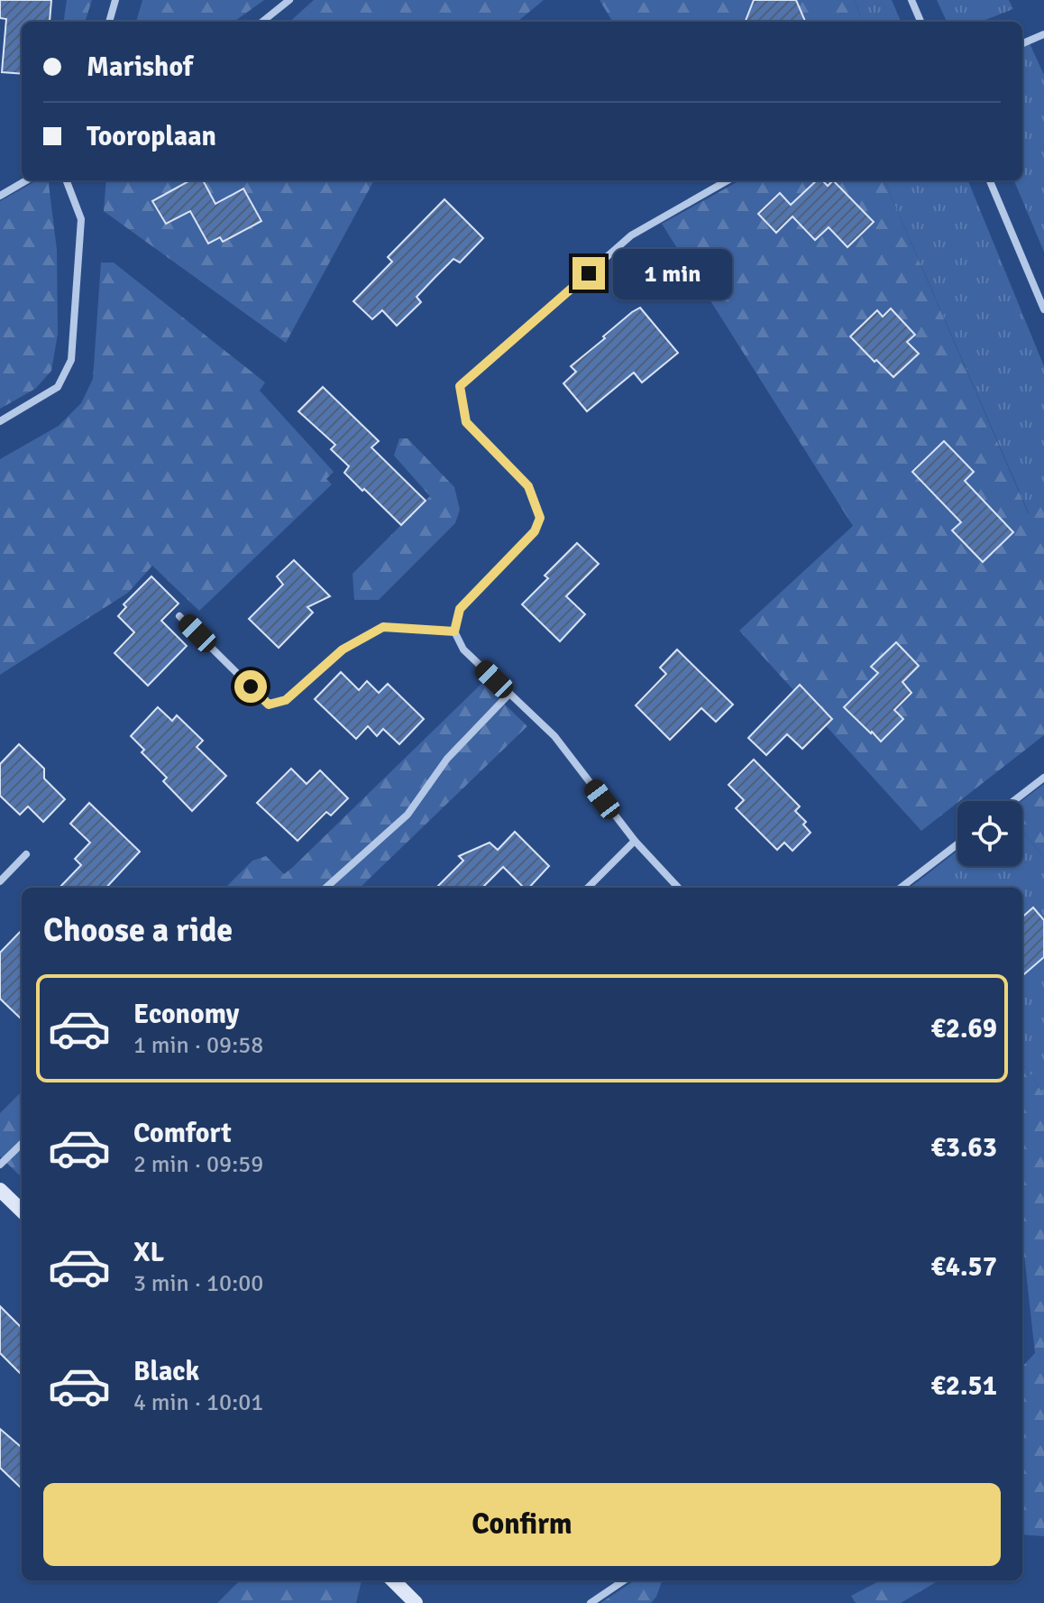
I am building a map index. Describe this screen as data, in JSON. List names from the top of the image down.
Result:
{
  "page": {
    "banner": ["Marishof", "Tooroplaan"],
    "bubble": "1 min",
    "heading": "Choose a ride",
    "list": [
      {
        "name": "Economy",
        "note": "1 min · 09:58",
        "value": "€2.69"
      },
      {
        "name": "Comfort",
        "note": "2 min · 09:59",
        "value": "€3.63"
      },
      {
        "name": "XL",
        "note": "3 min · 10:00",
        "value": "€4.57"
      },
      {
        "name": "Black",
        "note": "4 min · 10:01",
        "value": "€2.51"
      }
    ],
    "buttons": "Confirm"
  }
}
